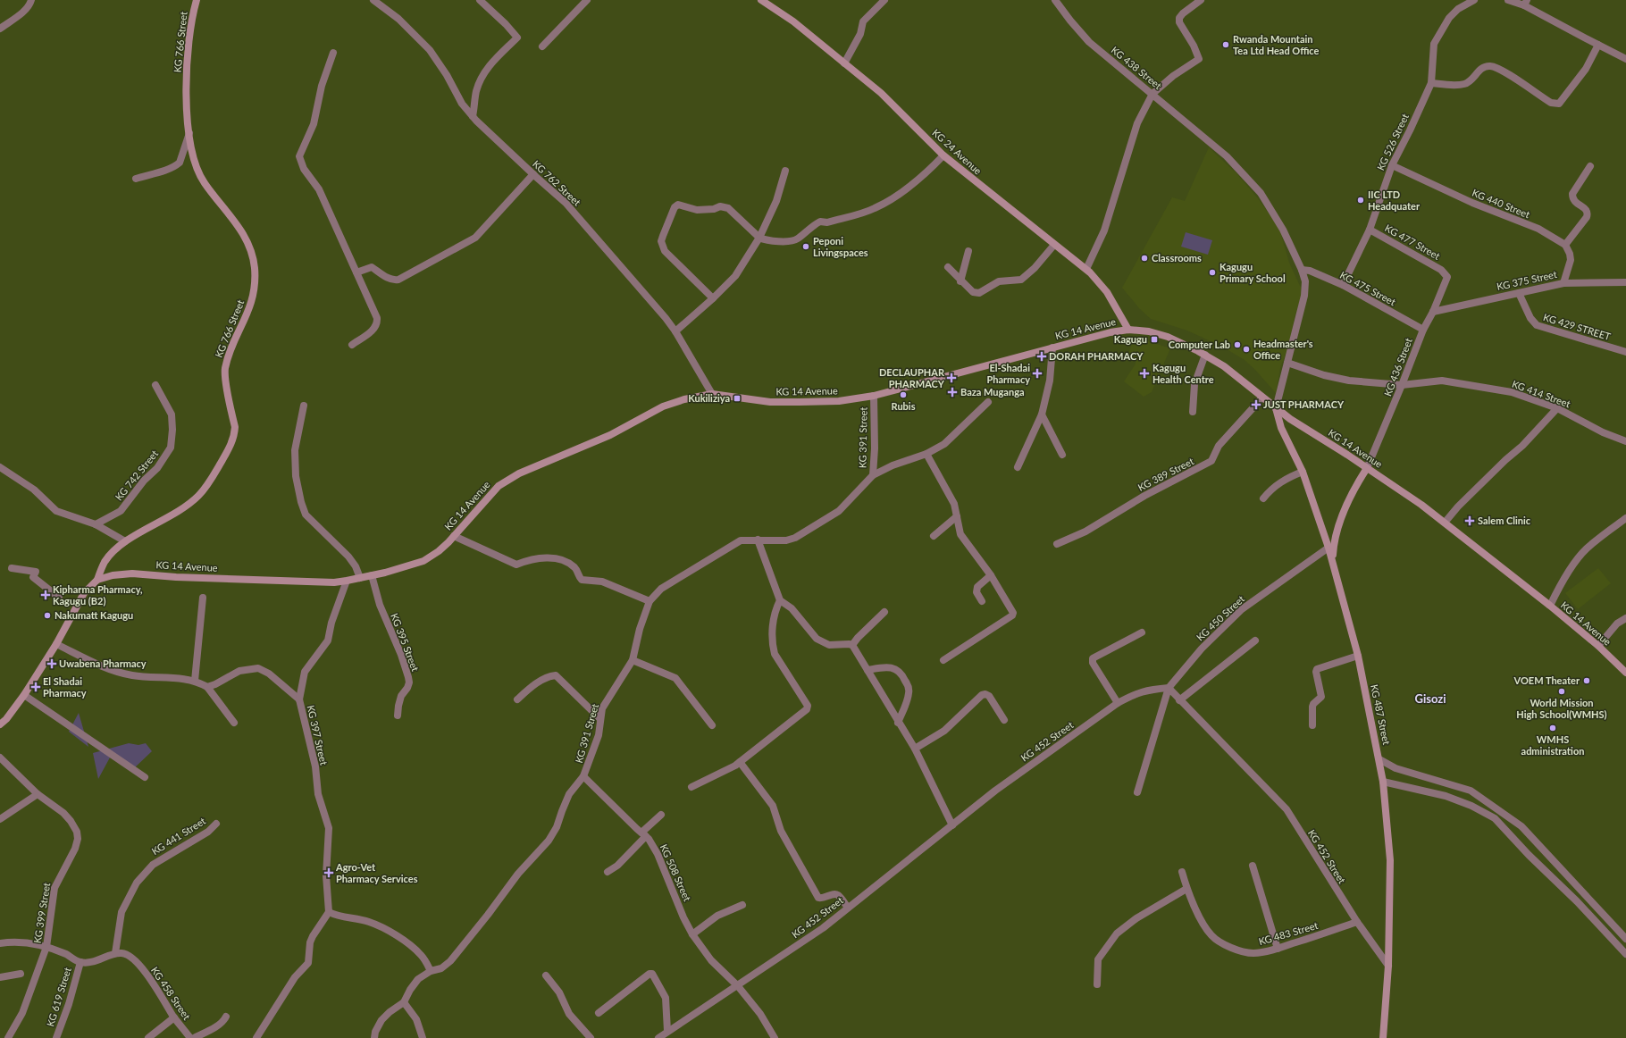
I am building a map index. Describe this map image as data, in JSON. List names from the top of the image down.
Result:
{
  "streets": {
    "main road": [
      "KG 766 Street",
      "KG 24 Avenue",
      "KG 14 Avenue",
      "KG 487 Street"
    ],
    "street": [
      "KG 438 Street",
      "KG 526 Street",
      "KG 762 Street",
      "KG 440 Street",
      "KG 477 Street",
      "KG 375 Street",
      "KG 475 Street",
      "KG 429 STREET",
      "KG 436 Street",
      "KG 414 Street",
      "KG 391 Street",
      "KG 389 Street",
      "KG 742 Street",
      "KG 450 Street",
      "KG 395 Street",
      "KG 397 Street",
      "KG 452 Street",
      "KG 441 Street",
      "KG 508 Street",
      "KG 399 Street",
      "KG 483 Street",
      "KG 458 Street",
      "KG 619 Street"
    ]
  },
  "crossings": [
    ["KG 766 Street", "KG 14 Avenue"],
    ["KG 438 Street", "KG 475 Street"],
    ["KG 438 Street", "KG 14 Avenue"],
    ["KG 438 Street", "KG 414 Street"],
    ["KG 438 Street", "KG 487 Street"],
    ["KG 526 Street", "KG 440 Street"],
    ["KG 526 Street", "KG 477 Street"],
    ["KG 526 Street", "KG 475 Street"],
    ["KG 24 Avenue", "KG 14 Avenue"],
    ["KG 762 Street", "KG 14 Avenue"],
    ["KG 477 Street", "KG 436 Street"],
    ["KG 375 Street", "KG 429 STREET"],
    ["KG 375 Street", "KG 436 Street"],
    ["KG 475 Street", "KG 436 Street"],
    ["KG 14 Avenue", "KG 436 Street"],
    ["KG 14 Avenue", "KG 391 Street"],
    ["KG 14 Avenue", "KG 389 Street"],
    ["KG 14 Avenue", "KG 395 Street"],
    ["KG 14 Avenue", "KG 487 Street"],
    ["KG 436 Street", "KG 414 Street"],
    ["KG 391 Street", "KG 508 Street"],
    ["KG 450 Street", "KG 487 Street"],
    ["KG 450 Street", "KG 452 Street"],
    ["KG 487 Street", "KG 452 Street"],
    ["KG 452 Street", "KG 508 Street"],
    ["KG 452 Street", "KG 483 Street"],
    ["KG 441 Street", "KG 458 Street"]
  ],
  "districts": ["Gisozi"],
  "places": {
    "other": [
      "Rwanda Mountain Tea Ltd Head Office",
      "IIC LTD Headquater",
      "Peponi Livingspaces",
      "Classrooms",
      "Kagugu Primary School",
      "Computer Lab",
      "Headmaster's Office",
      "Rubis",
      "Nakumatt Kagugu",
      "VOEM Theater",
      "World Mission High School(WMHS)",
      "WMHS administration"
    ],
    "transit": ["Kagugu", "Kukiliziya"],
    "health": [
      "DORAH PHARMACY",
      "El-Shadai Pharmacy",
      "Kagugu Health Centre",
      "DECLAUPHAR PHARMACY",
      "Baza Muganga",
      "JUST PHARMACY",
      "Salem Clinic",
      "Kipharma Pharmacy, Kagugu (B2)",
      "Uwabena Pharmacy",
      "El Shadai Pharmacy",
      "Agro-Vet Pharmacy Services"
    ]
  }
}
